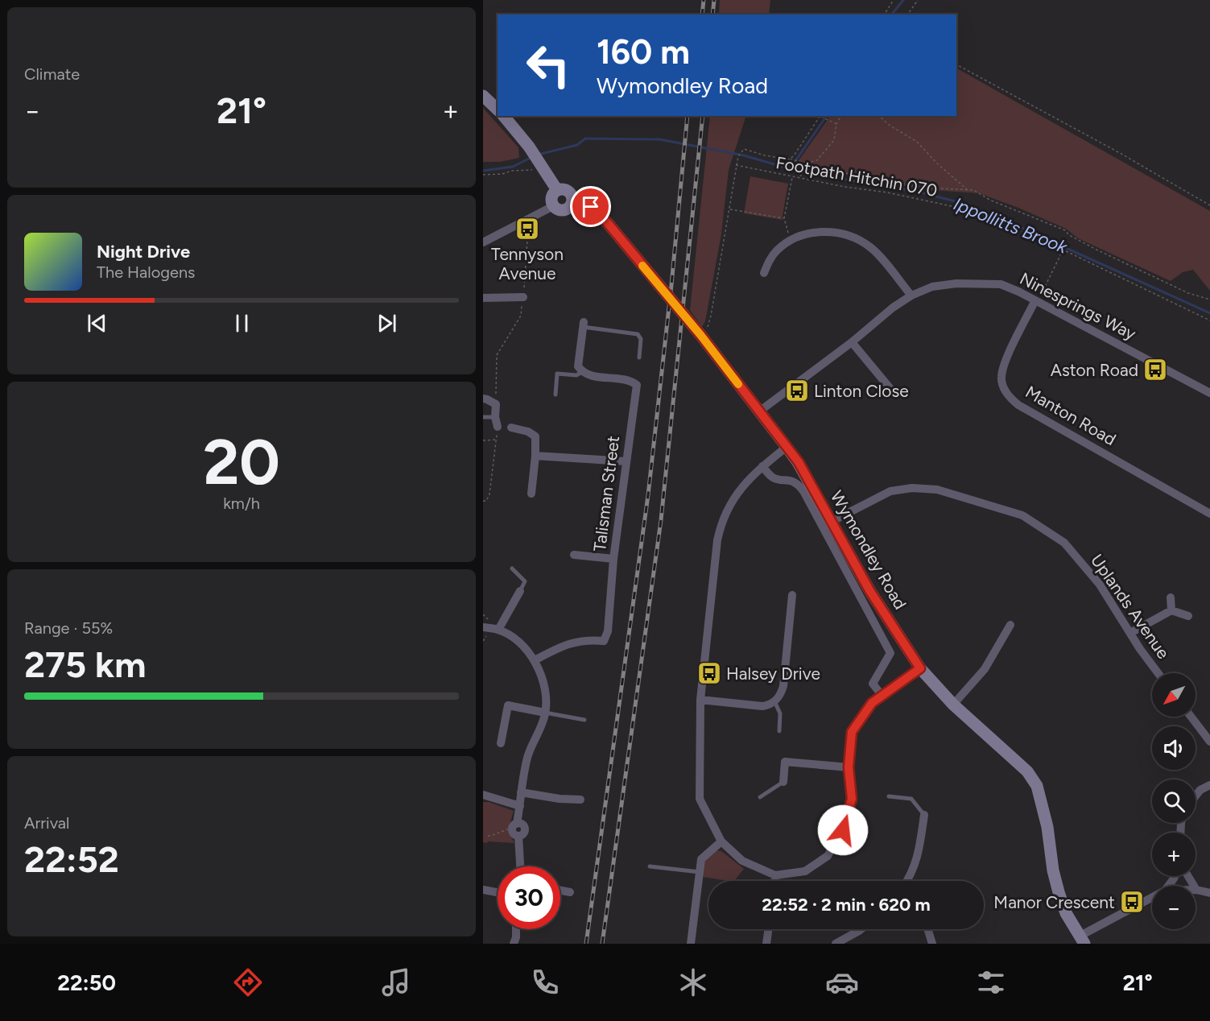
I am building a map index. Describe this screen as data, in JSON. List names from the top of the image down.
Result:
{
  "streets": {
    "street": [
      "Ninesprings Way",
      "Manton Road",
      "Talisman Street",
      "Wymondley Road",
      "Uplands Avenue"
    ],
    "path": ["Footpath Hitchin 070"]
  },
  "crossings": [
    ["Ninesprings Way", "Manton Road"],
    ["Ninesprings Way", "Wymondley Road"],
    ["Wymondley Road", "Uplands Avenue"]
  ],
  "water": ["Ippollitts Brook"],
  "places": {
    "bus stop": [
      "Tennyson Avenue",
      "Aston Road",
      "Linton Close",
      "Halsey Drive",
      "Manor Crescent"
    ]
  },
  "north": "bottom left",
  "page": {
    "tile": [
      "Climate",
      ["20", "km/h"],
      ["Range · 55%", "275 km"],
      ["Arrival", "22:52"]
    ],
    "turn": ["160 m", "Wymondley Road"],
    "heat": ["−", "21°", "+"],
    "song": ["Night Drive", "The Halogens"],
    "map_buttons": ["+", "−"],
    "limit": "30",
    "trip": "22:52 · 2 min · 620 m",
    "tabs": ["22:50", "21°"]
  }
}
